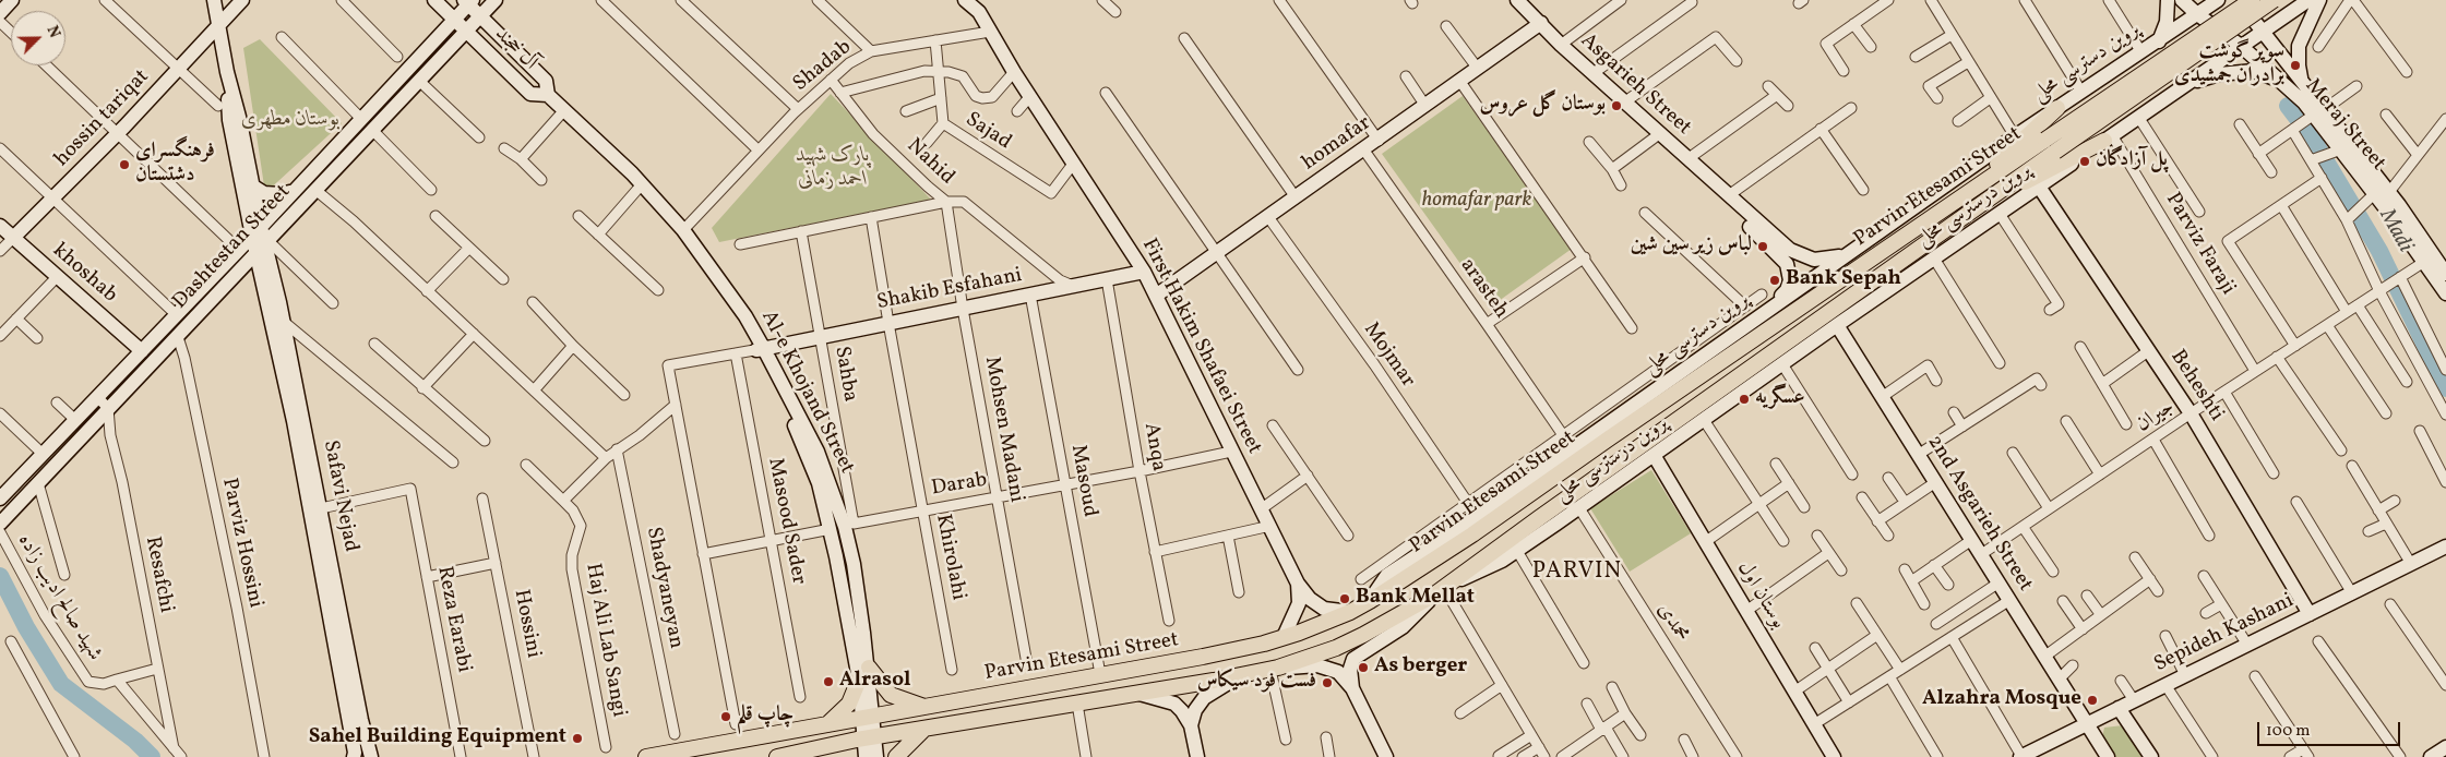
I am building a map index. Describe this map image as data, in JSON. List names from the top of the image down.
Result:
{
  "streets": {
    "main road": ["Parvin Etesami Street"],
    "street": [
      "آل خجند",
      "پروین دسترسی محلی",
      "Shadab",
      "Asgarieh Street",
      "hossin tariqat",
      "Meraj Street",
      "Sajad",
      "homafar",
      "Nahid",
      "پروین درسترسی محلی",
      "Parviz Faraji",
      "Dashtestan Street",
      "khoshab",
      "arasteh",
      "Shakib Esfahani",
      "First Hakim Shafaei Street",
      "Mojmar",
      "Sahba",
      "Beheshti",
      "Al-e Khojand Street",
      "جیران",
      "Mohsen Madani",
      "Anqa",
      "Masoud",
      "Darab",
      "Safavi Nejad",
      "2nd Asgarieh Street",
      "Masood Sader",
      "Parviz Hossini",
      "Khirolahi",
      "Resafchi",
      "Shadyaneyan",
      "بوستان اول",
      "شهید صالح ادیب زاده",
      "Reza Earabi",
      "محمدی",
      "Hossini",
      "Sepideh Kashani",
      "Haj Ali Lab Sangi"
    ]
  },
  "crossings": [
    ["آل خجند", "Dashtestan Street"],
    ["آل خجند", "Al-e Khojand Street"],
    ["پروین دسترسی محلی", "Asgarieh Street"],
    ["پروین دسترسی محلی", "Meraj Street"],
    ["پروین دسترسی محلی", "Parvin Etesami Street"],
    ["پروین دسترسی محلی", "arasteh"],
    ["پروین دسترسی محلی", "Mojmar"],
    ["Shadab", "Sajad"],
    ["Shadab", "Nahid"],
    ["Shadab", "First Hakim Shafaei Street"],
    ["Shadab", "Al-e Khojand Street"],
    ["Asgarieh Street", "homafar"],
    ["hossin tariqat", "khoshab"],
    ["Meraj Street", "پروین درسترسی محلی"],
    ["Meraj Street", "جیران"],
    ["Sajad", "First Hakim Shafaei Street"],
    ["homafar", "arasteh"],
    ["homafar", "First Hakim Shafaei Street"],
    ["homafar", "Mojmar"],
    ["Nahid", "Shakib Esfahani"],
    ["Nahid", "Mohsen Madani"],
    ["Parvin Etesami Street", "پروین درسترسی محلی"],
    ["Parvin Etesami Street", "Al-e Khojand Street"],
    ["Parvin Etesami Street", "Masoud"],
    ["پروین درسترسی محلی", "Parviz Faraji"],
    ["پروین درسترسی محلی", "Beheshti"],
    ["پروین درسترسی محلی", "2nd Asgarieh Street"],
    ["پروین درسترسی محلی", "بوستان اول"],
    ["پروین درسترسی محلی", "محمدی"],
    ["Parviz Faraji", "جیران"],
    ["Dashtestan Street", "khoshab"],
    ["Dashtestan Street", "Safavi Nejad"],
    ["Dashtestan Street", "Parviz Hossini"],
    ["Dashtestan Street", "Resafchi"],
    ["Shakib Esfahani", "First Hakim Shafaei Street"],
    ["Shakib Esfahani", "Sahba"],
    ["Shakib Esfahani", "Al-e Khojand Street"],
    ["Shakib Esfahani", "Mohsen Madani"],
    ["Shakib Esfahani", "Anqa"],
    ["Shakib Esfahani", "Masoud"],
    ["Shakib Esfahani", "Khirolahi"],
    ["First Hakim Shafaei Street", "Darab"],
    ["Sahba", "Darab"],
    ["Beheshti", "جیران"],
    ["Beheshti", "Sepideh Kashani"],
    ["جیران", "2nd Asgarieh Street"],
    ["Mohsen Madani", "Darab"],
    ["Anqa", "Darab"],
    ["Masoud", "Darab"],
    ["Darab", "Khirolahi"],
    ["Safavi Nejad", "Reza Earabi"],
    ["2nd Asgarieh Street", "Sepideh Kashani"],
    ["Resafchi", "شهید صالح ادیب زاده"]
  ],
  "districts": ["PARVIN"],
  "water": ["Madi"],
  "parks": ["بوستان مطهری", "پارک شهید احمد زمانی", "homafar park"],
  "places": [
    "سوپر گوشت برادران جمشیدی",
    "بوستان گل عروس",
    "پل آزادگان",
    "فرهنگسرای دشتستان",
    "لباس زیر سین شین",
    "Bank Sepah",
    "عسگریه",
    "Bank Mellat",
    "As berger",
    "Alrasol",
    "فست فود سیکاس",
    "Alzahra Mosque",
    "چاپ قلم",
    "Sahel Building Equipment"
  ],
  "scale_bar": "100 m",
  "north": "top right"
}
